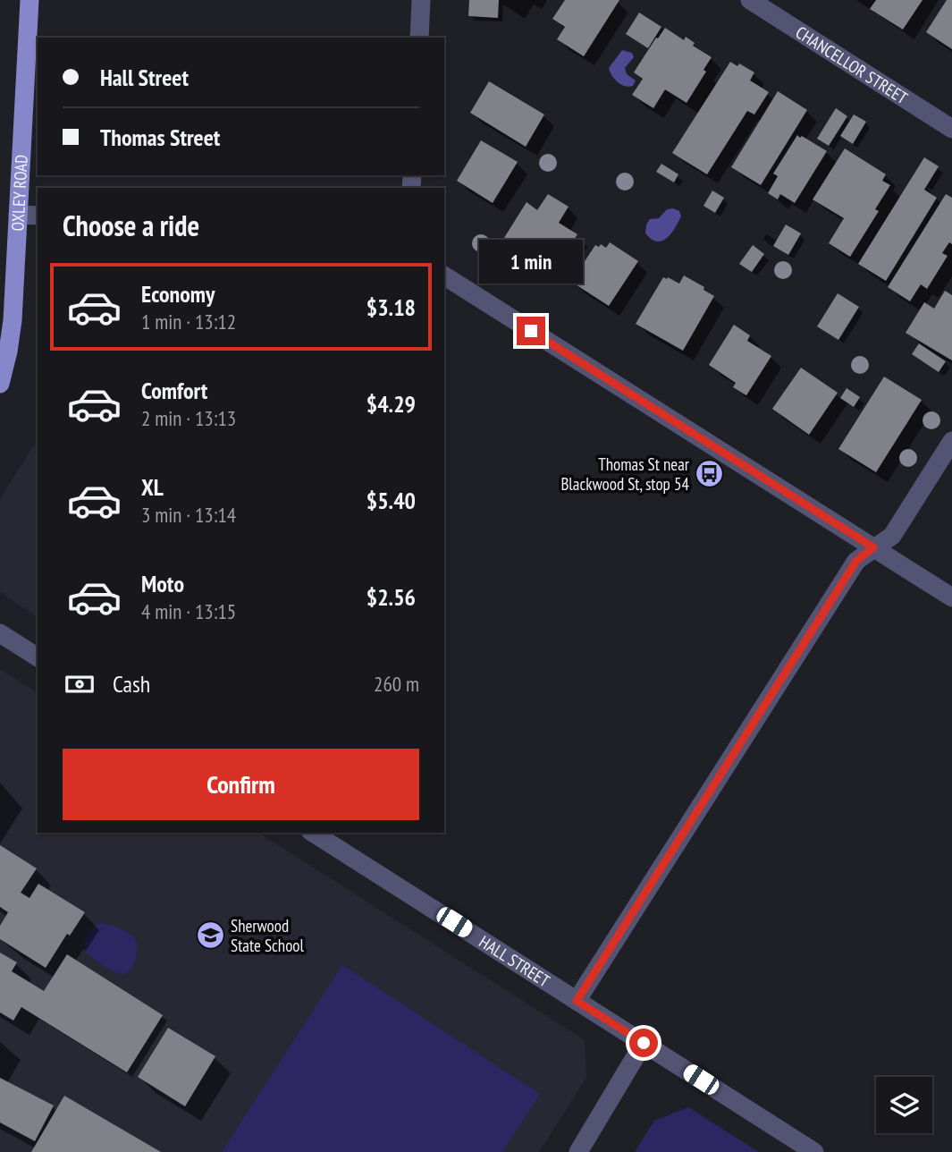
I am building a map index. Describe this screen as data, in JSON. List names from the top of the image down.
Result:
{
  "streets": {
    "main road": ["OXLEY ROAD"],
    "street": ["CHANCELLOR STREET", "HALL STREET"]
  },
  "places": {
    "bus stop": ["Thomas St near Blackwood St, stop 54"],
    "school or university": ["Sherwood State School"]
  },
  "page": {
    "banner": ["Hall Street", "Thomas Street"],
    "heading": "Choose a ride",
    "bubble": "1 min",
    "list": [
      {
        "name": "Economy",
        "note": "1 min · 13:12",
        "value": "$3.18"
      },
      {
        "name": "Comfort",
        "note": "2 min · 13:13",
        "value": "$4.29"
      },
      {
        "name": "XL",
        "note": "3 min · 13:14",
        "value": "$5.40"
      },
      {
        "name": "Moto",
        "note": "4 min · 13:15",
        "value": "$2.56"
      }
    ],
    "pay": ["Cash", "260 m"],
    "buttons": "Confirm"
  }
}
